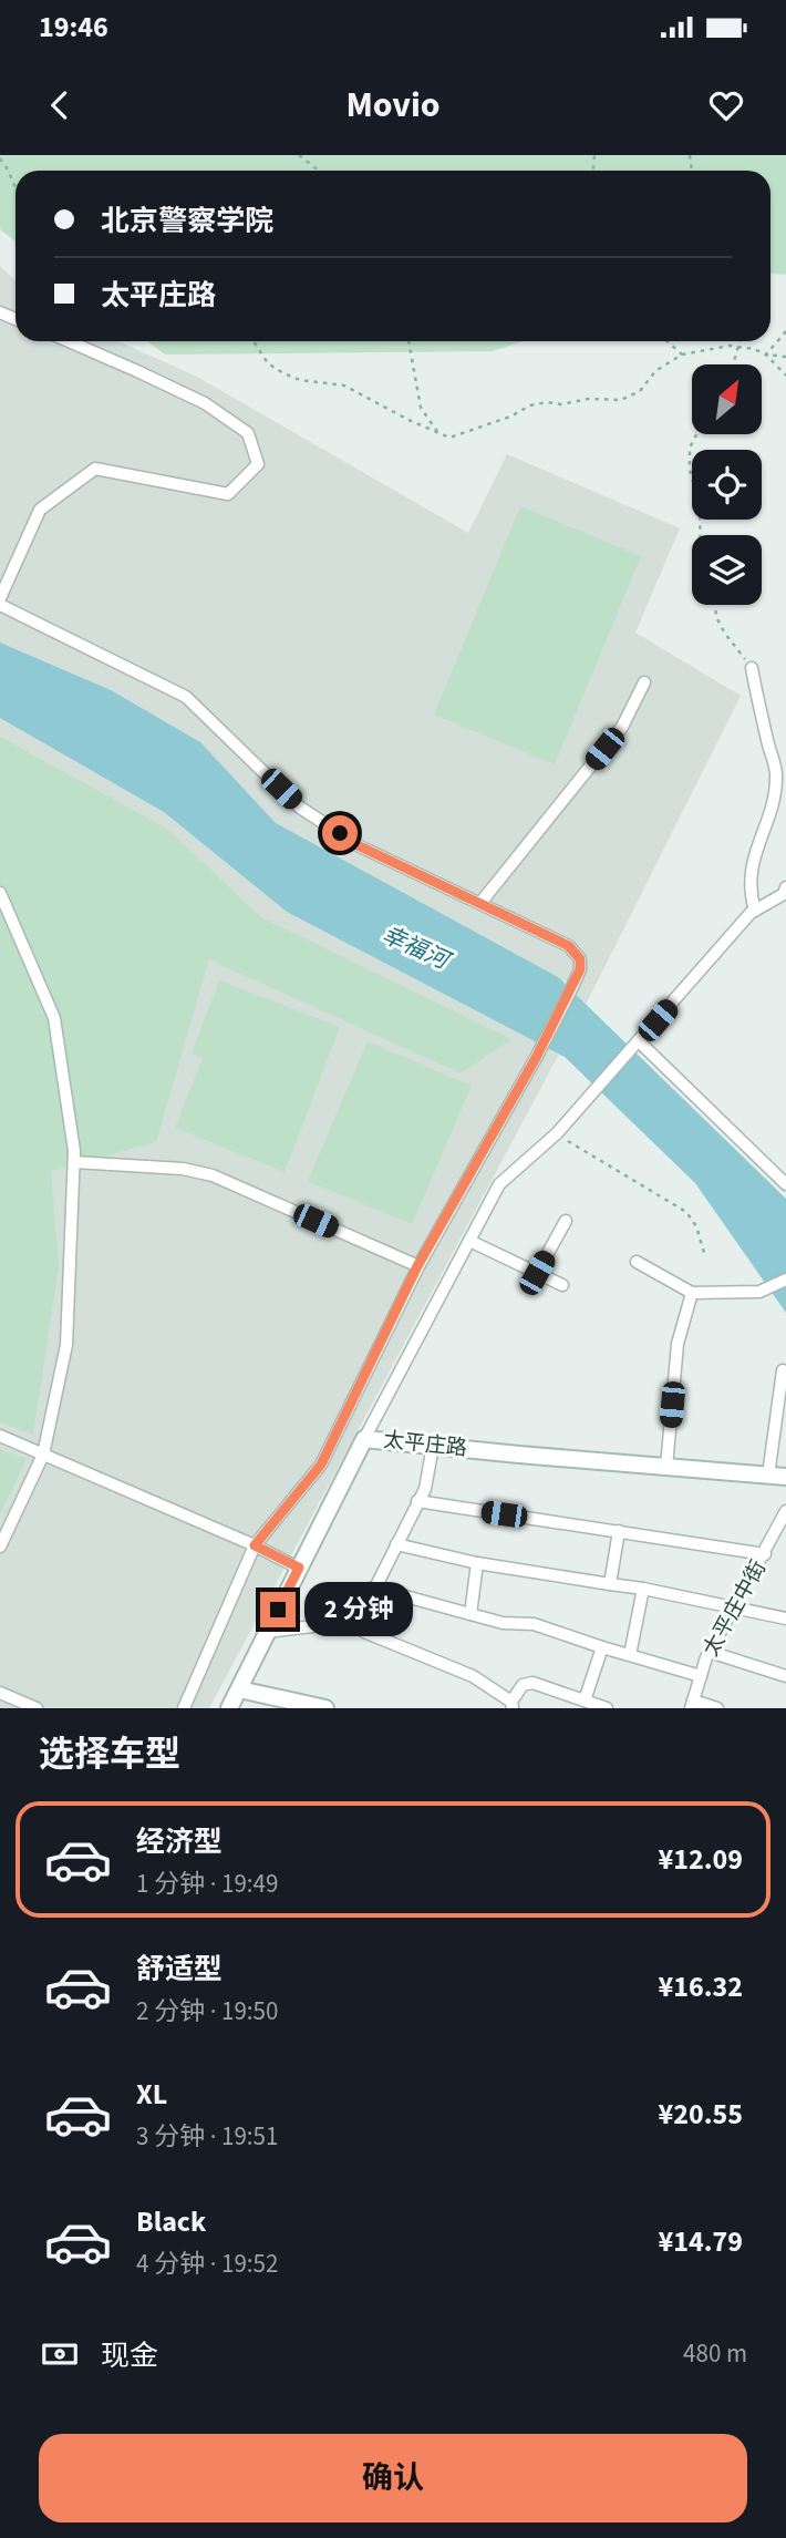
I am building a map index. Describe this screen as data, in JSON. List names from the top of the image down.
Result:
{
  "streets": {
    "street": ["太平庄路", "太平庄中街"]
  },
  "water": ["幸福河"],
  "north": "top right",
  "page": {
    "status": "19:46",
    "header": "Movio",
    "banner": ["北京警察学院", "太平庄路"],
    "bubble": "2 分钟",
    "heading": "选择车型",
    "list": [
      {
        "name": "经济型",
        "note": "1 分钟 · 19:49",
        "value": "¥12.09"
      },
      {
        "name": "舒适型",
        "note": "2 分钟 · 19:50",
        "value": "¥16.32"
      },
      {
        "name": "XL",
        "note": "3 分钟 · 19:51",
        "value": "¥20.55"
      },
      {
        "name": "Black",
        "note": "4 分钟 · 19:52",
        "value": "¥14.79"
      }
    ],
    "pay": ["现金", "480 m"],
    "buttons": "确认"
  }
}
